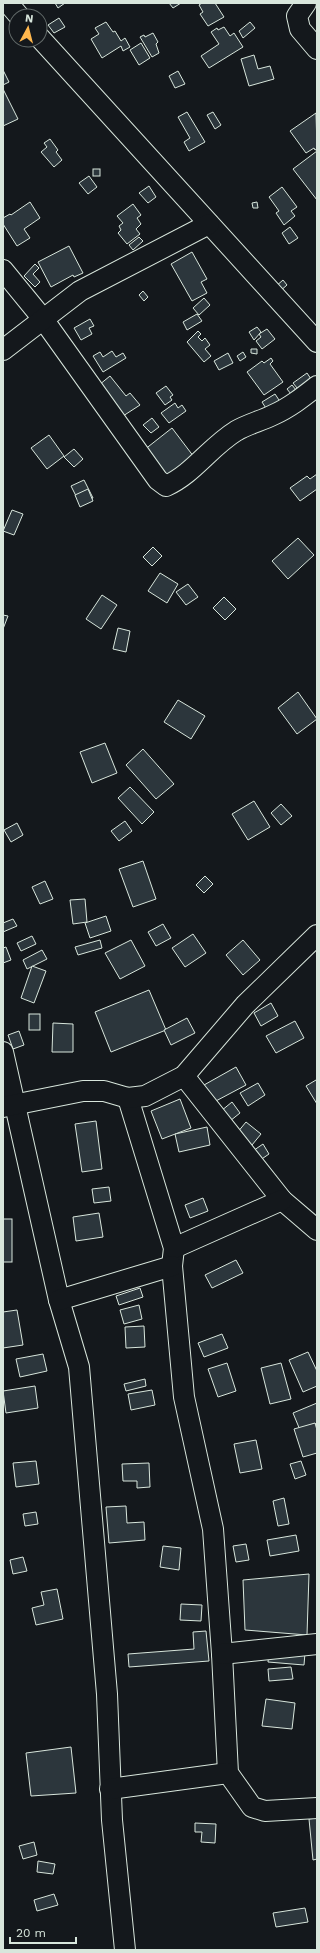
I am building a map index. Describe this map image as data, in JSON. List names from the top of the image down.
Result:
{
  "scale_bar": "20 m",
  "north": "top"
}
